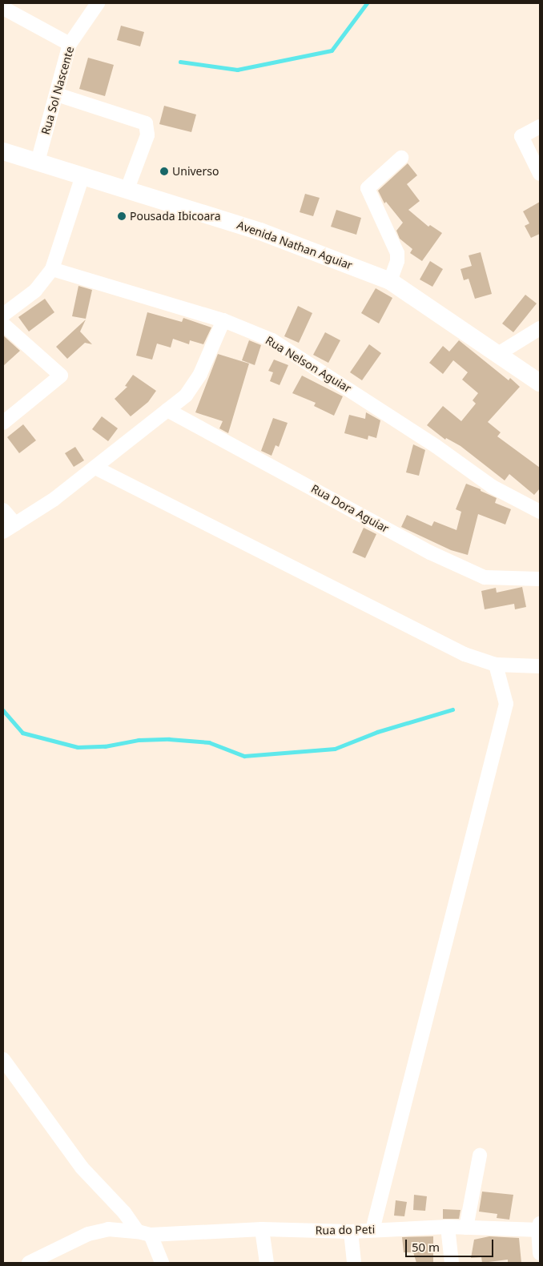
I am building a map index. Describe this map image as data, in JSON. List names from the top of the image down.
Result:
{
  "streets": {
    "main road": ["Avenida Nathan Aguiar"],
    "street": [
      "Rua Sol Nascente",
      "Rua Nelson Aguiar",
      "Rua Dora Aguiar",
      "Rua do Peti"
    ]
  },
  "crossings": [
    ["Rua Sol Nascente", "Avenida Nathan Aguiar"]
  ],
  "places": ["Universo", "Pousada Ibicoara"],
  "scale_bar": "50 m"
}
